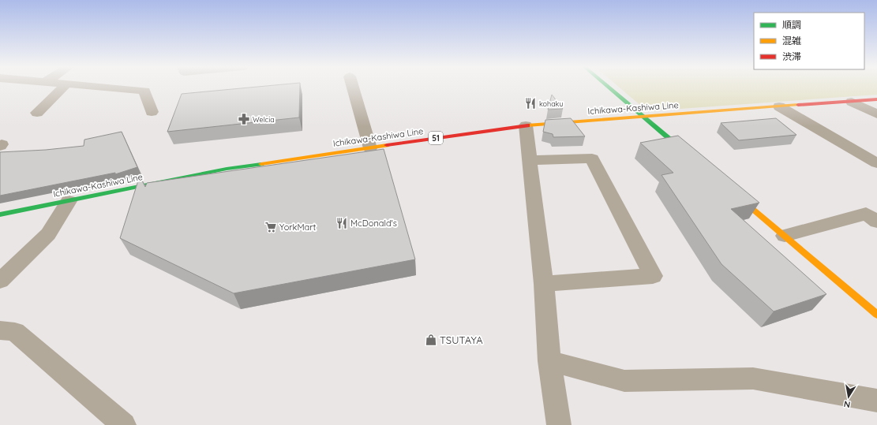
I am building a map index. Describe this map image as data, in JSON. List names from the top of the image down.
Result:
{
  "streets": {
    "main road": ["Ichikawa-Kashiwa Line", "51"]
  },
  "places": {
    "restaurant": ["kohaku", "McDonald's"],
    "pharmacy": ["Welcia"],
    "supermarket": ["YorkMart"],
    "shop": ["TSUTAYA"]
  },
  "legend": ["順調", "混雑", "渋滞"],
  "north": "bottom"
}
